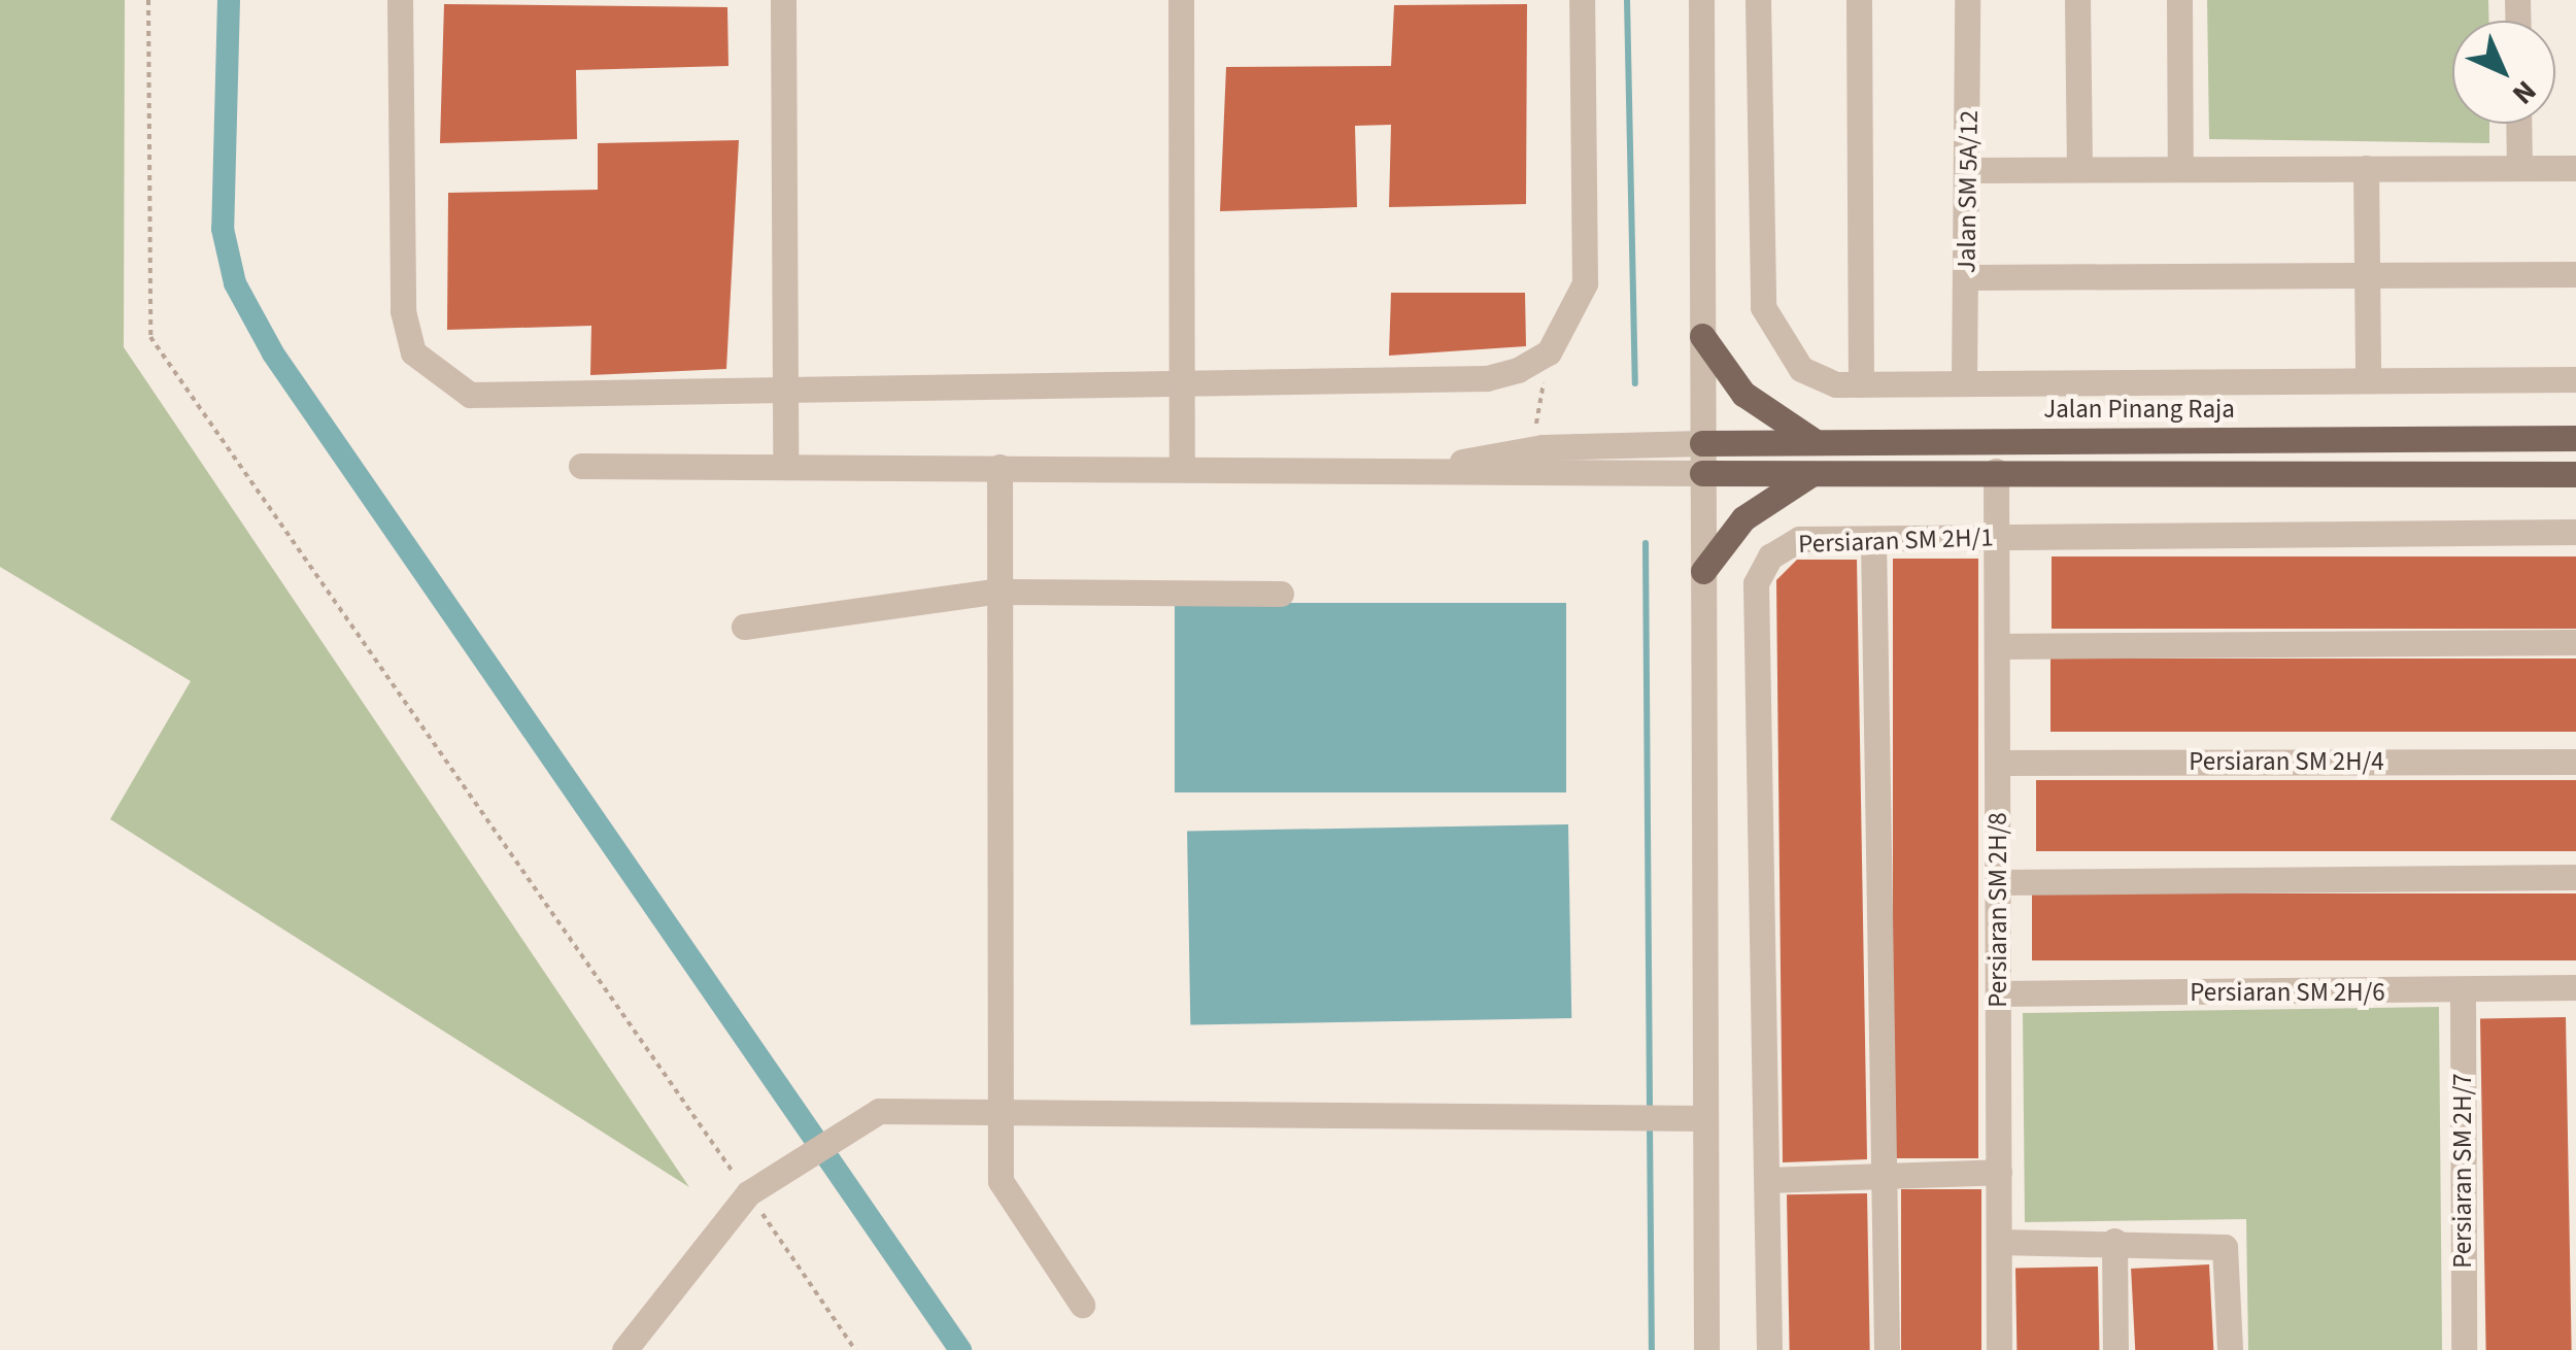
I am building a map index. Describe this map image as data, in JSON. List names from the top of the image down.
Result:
{
  "streets": {
    "main road": ["Jalan Pinang Raja"],
    "street": [
      "Jalan SM 5A/12",
      "Persiaran SM 2H/1",
      "Persiaran SM 2H/4",
      "Persiaran SM 2H/8",
      "Persiaran SM 2H/6",
      "Persiaran SM 2H/7"
    ]
  },
  "crossings": [
    ["Persiaran SM 2H/1", "Persiaran SM 2H/8"],
    ["Persiaran SM 2H/4", "Persiaran SM 2H/8"],
    ["Persiaran SM 2H/8", "Persiaran SM 2H/6"],
    ["Persiaran SM 2H/6", "Persiaran SM 2H/7"]
  ],
  "north": "bottom right"
}
